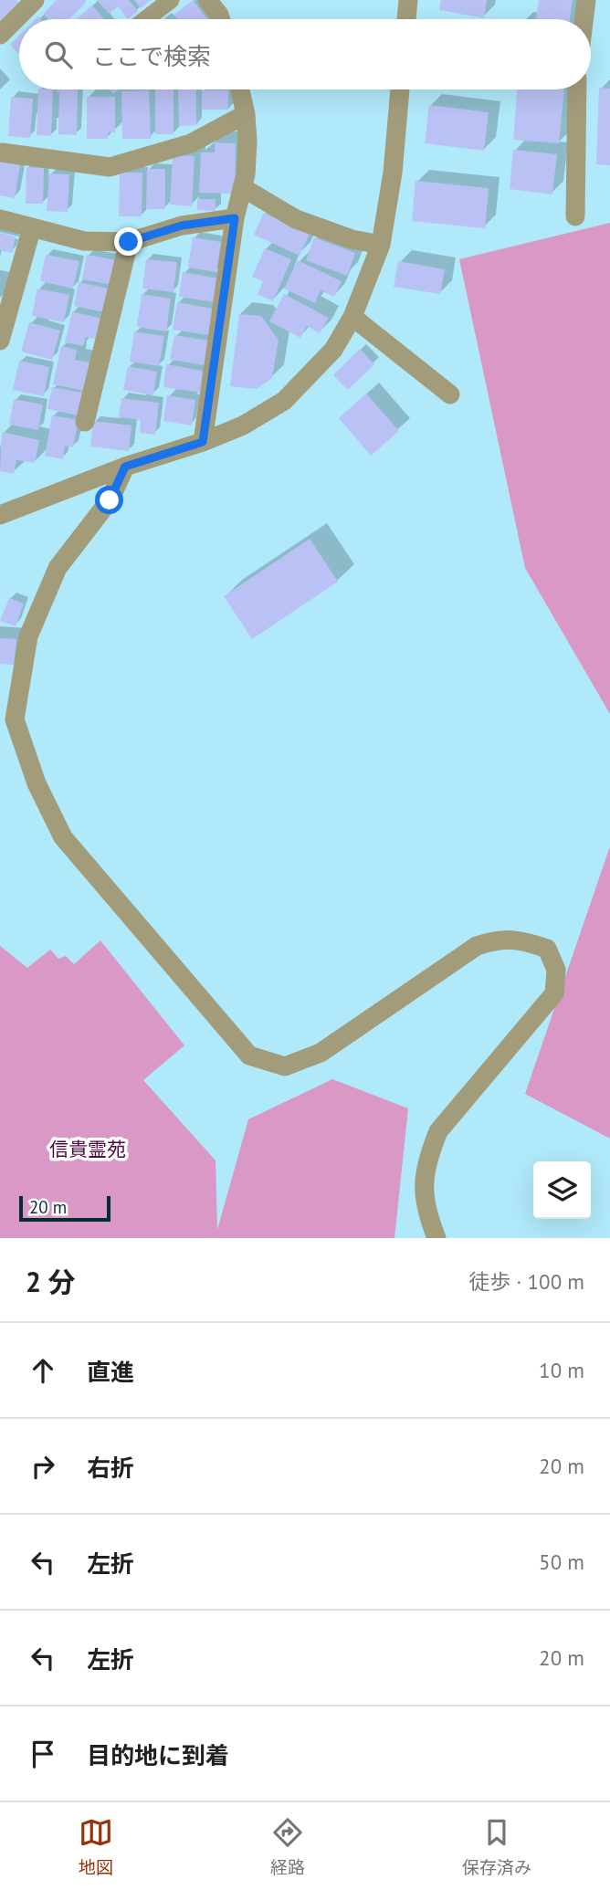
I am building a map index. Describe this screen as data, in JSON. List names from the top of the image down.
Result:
{
  "parks": ["信貴霊苑"],
  "scale_bar": "20 m",
  "page": {
    "search": "ここで検索",
    "scale": "20 m",
    "heading": ["2 分", "徒歩 · 100 m"],
    "list": [
      ["直進", "10 m"],
      ["右折", "20 m"],
      ["左折", "50 m"],
      ["左折", "20 m"],
      "目的地に到着"
    ],
    "nav": ["地図", "経路", "保存済み"]
  }
}
